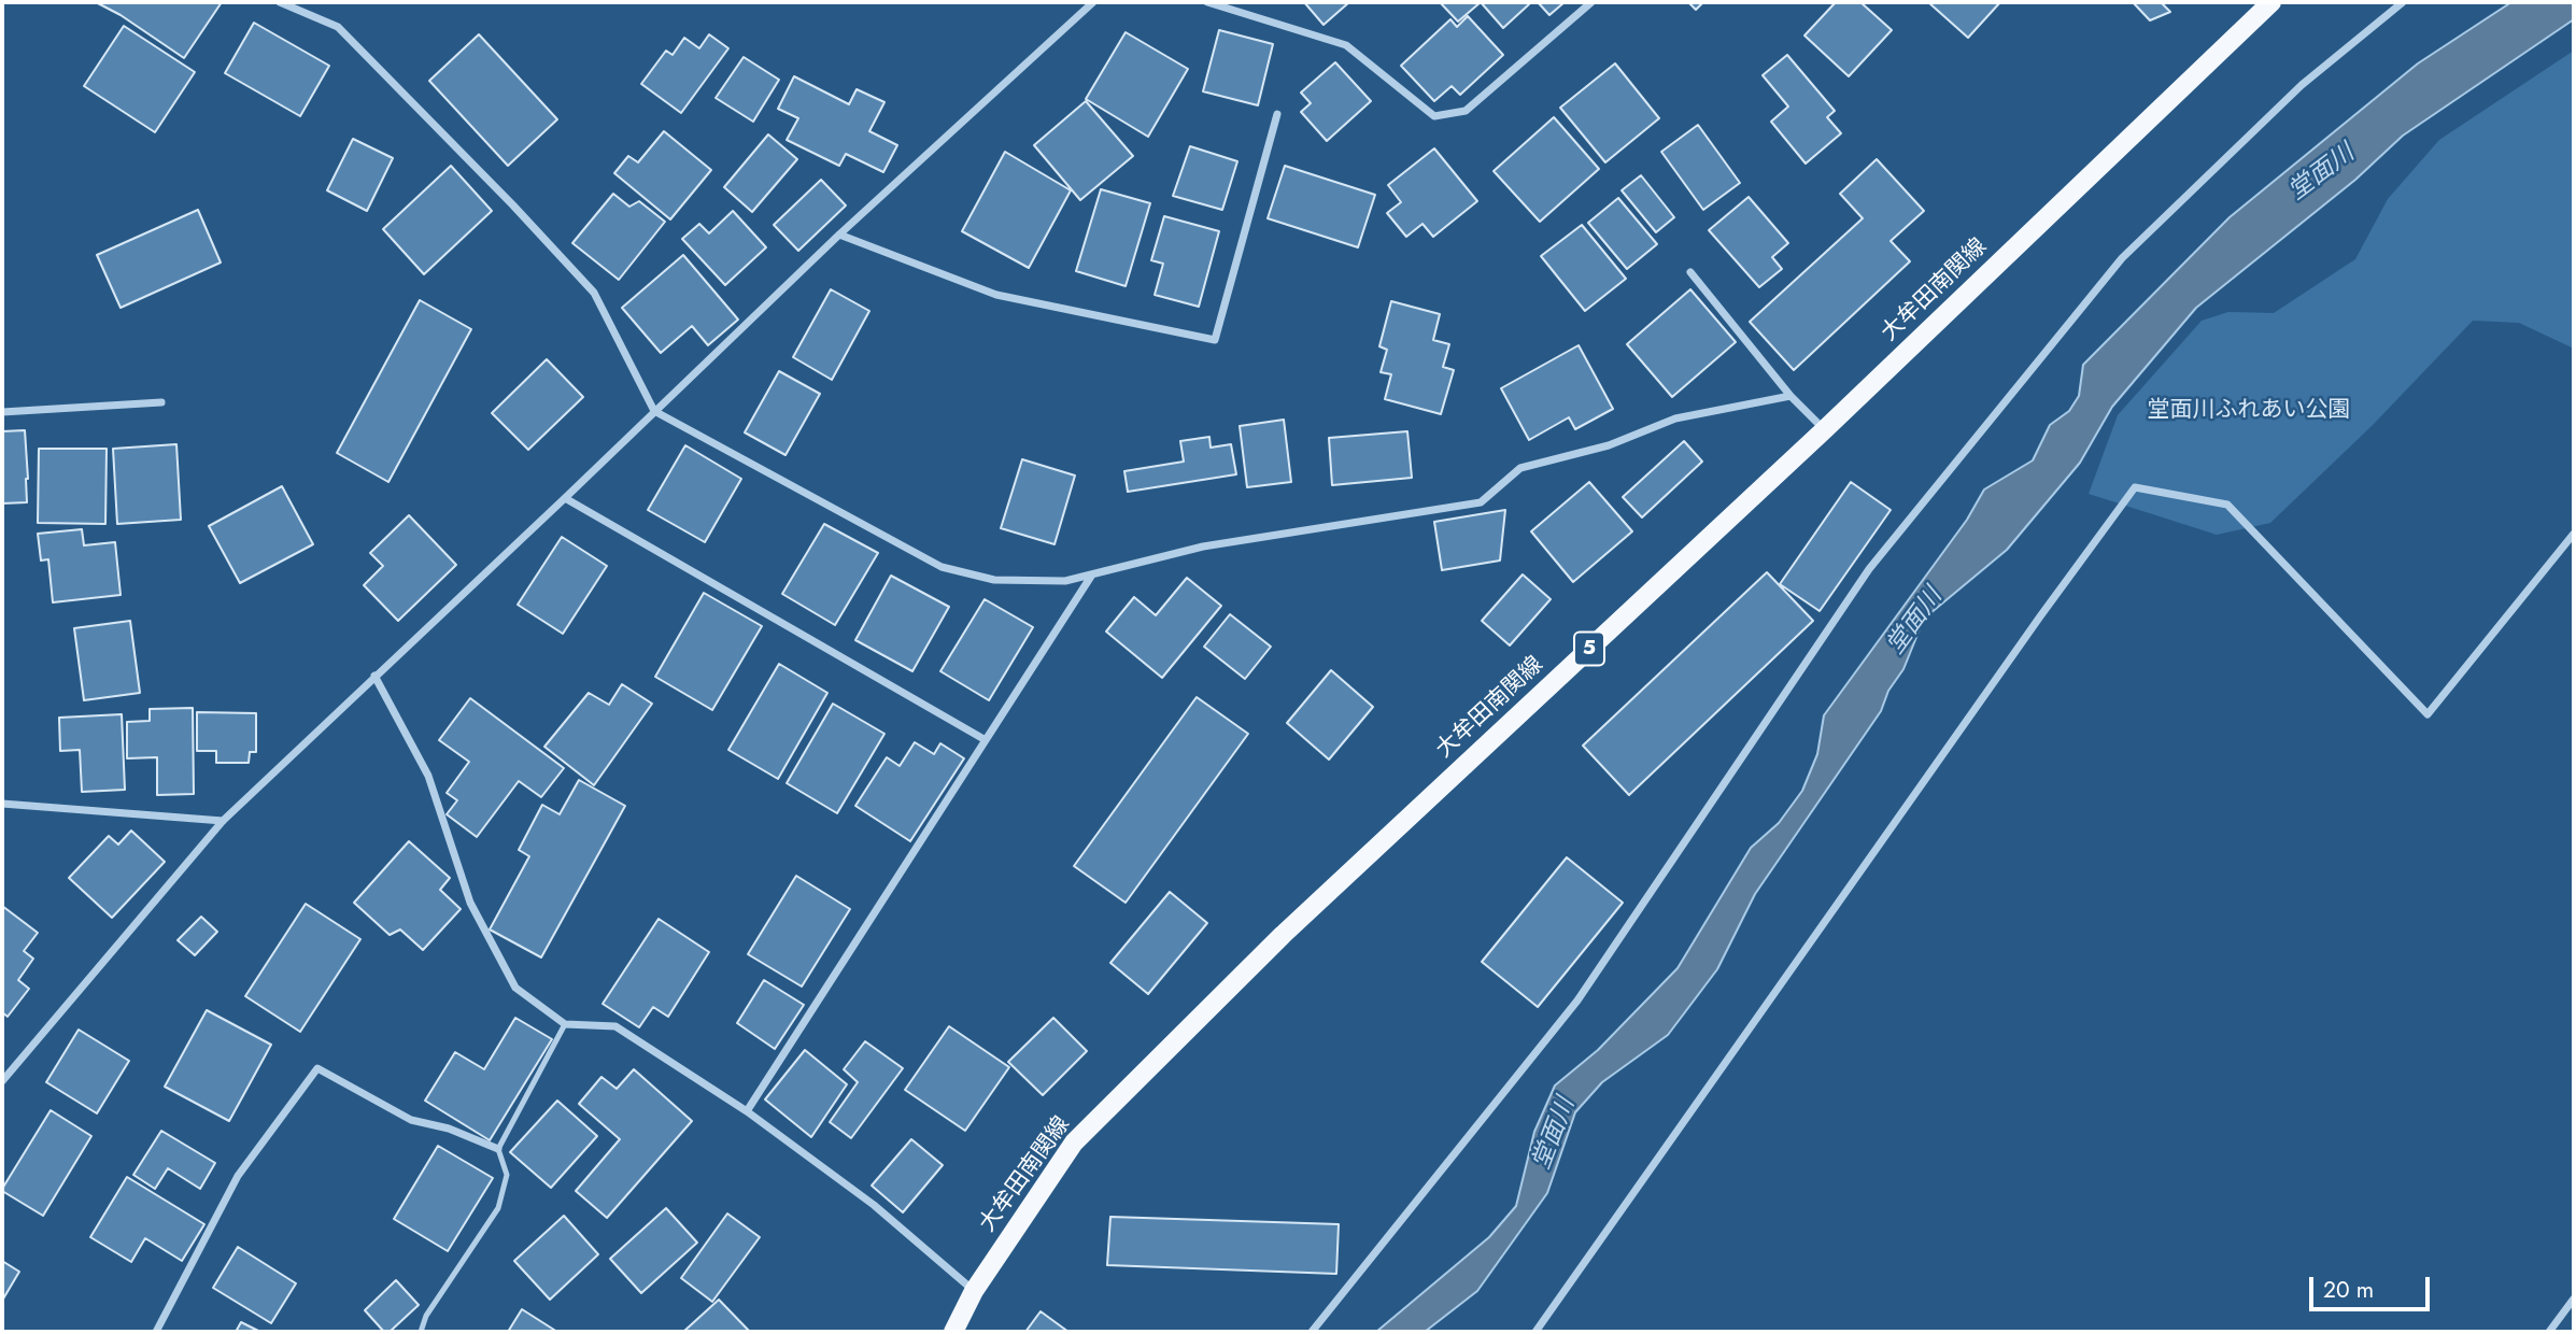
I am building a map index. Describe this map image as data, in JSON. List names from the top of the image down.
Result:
{
  "streets": {
    "main road": ["大牟田南関線", "5"]
  },
  "water": ["堂面川"],
  "parks": ["堂面川ふれあい公園"],
  "scale_bar": "20 m"
}
